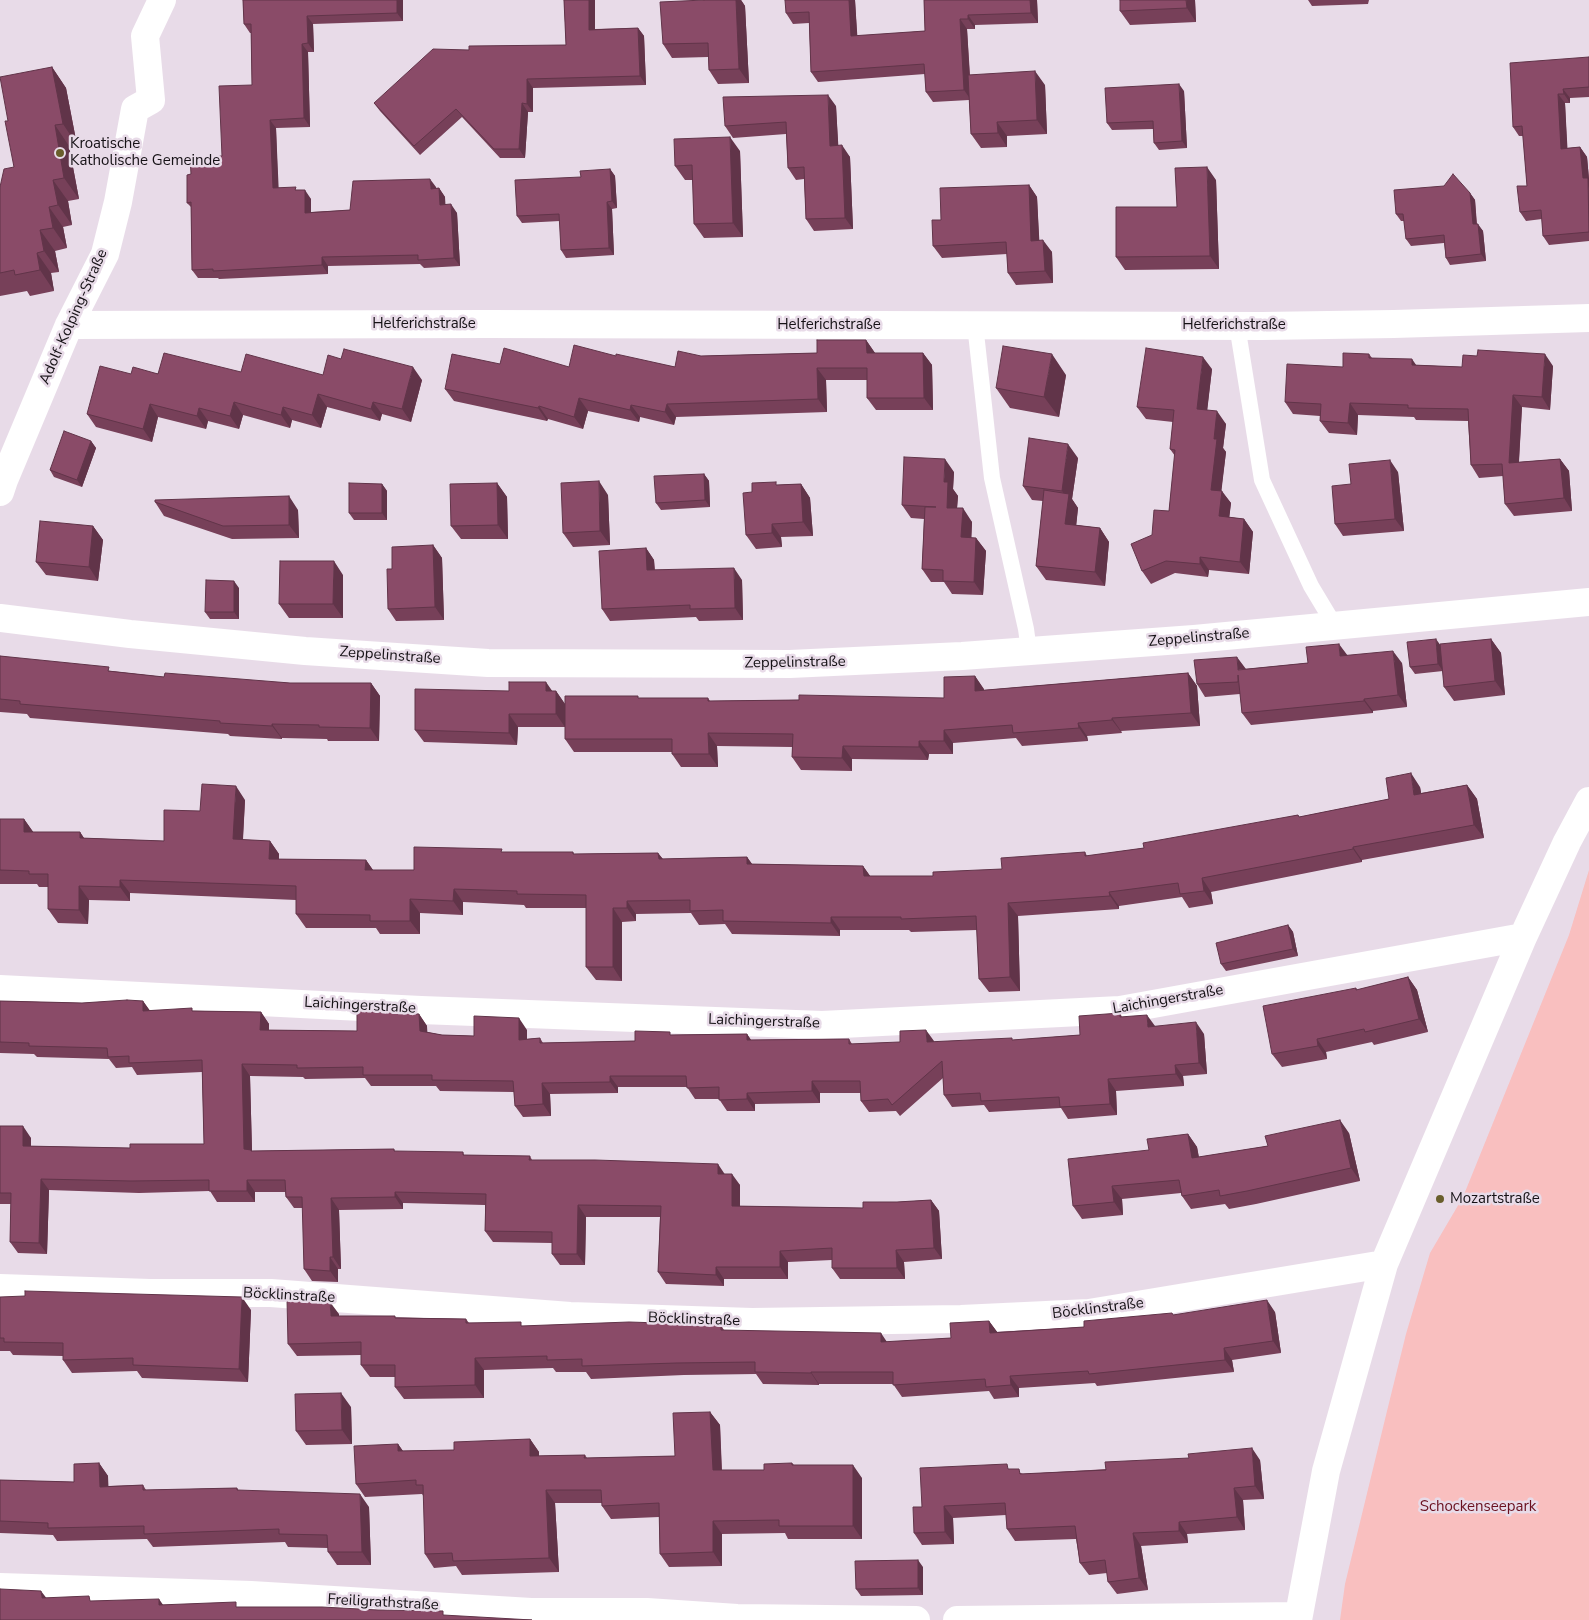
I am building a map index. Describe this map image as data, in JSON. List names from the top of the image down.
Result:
{
  "streets": {
    "street": [
      "Adolf-Kolping-Straße",
      "Helferichstraße",
      "Zeppelinstraße",
      "Laichingerstraße",
      "Böcklinstraße",
      "Freiligrathstraße"
    ]
  },
  "crossings": [
    ["Adolf-Kolping-Straße", "Helferichstraße"]
  ],
  "parks": ["Schockenseepark"],
  "places": ["Kroatische Katholische Gemeinde", "Mozartstraße"]
}
